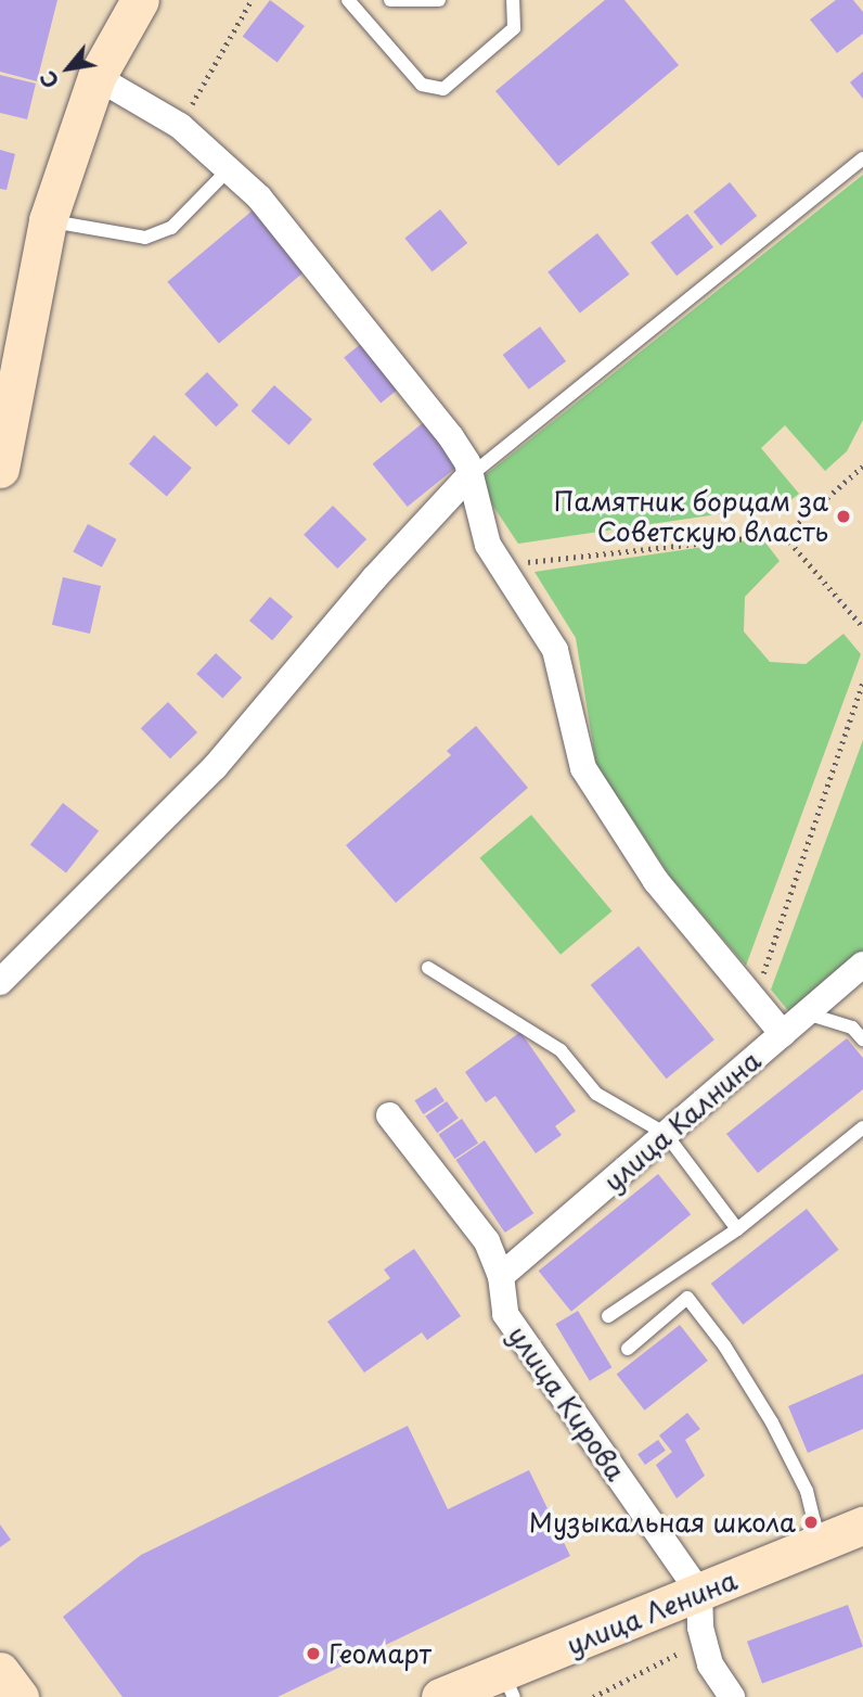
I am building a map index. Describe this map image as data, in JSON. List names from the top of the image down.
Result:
{
  "streets": {
    "main road": ["улица Ленина"],
    "street": ["улица Калнина", "улица Кирова"]
  },
  "crossings": [
    ["улица Калнина", "улица Кирова"],
    ["улица Кирова", "улица Ленина"]
  ],
  "places": ["Памятник борцам за Советскую власть", "Музыкальная школа", "Геомарт"],
  "north": "bottom left"
}
